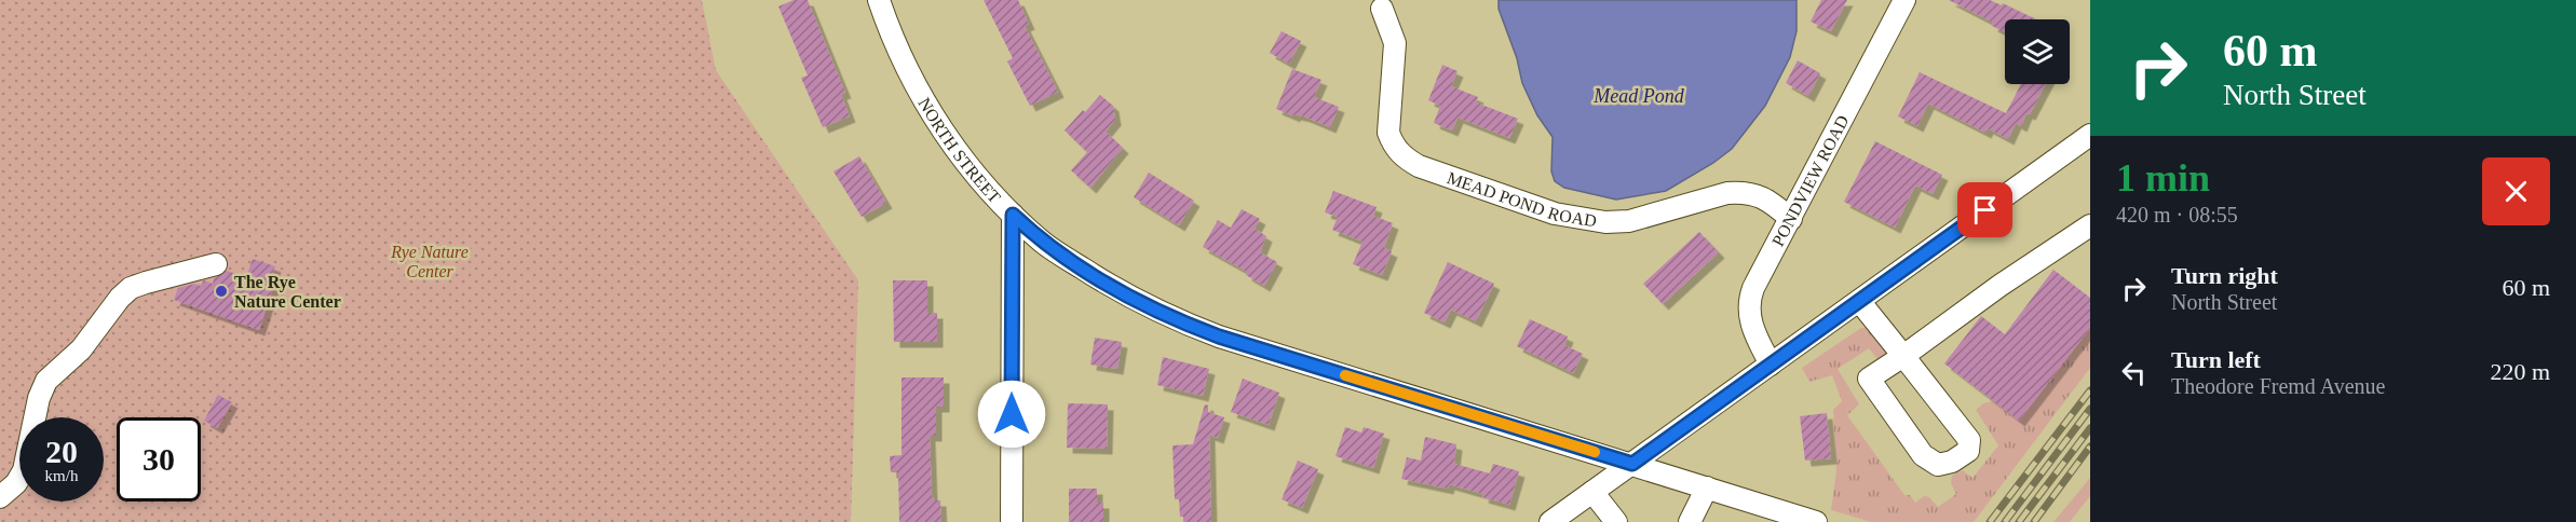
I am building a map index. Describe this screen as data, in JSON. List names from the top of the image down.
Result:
{
  "streets": {
    "street": ["NORTH STREET", "PONDVIEW ROAD", "MEAD POND ROAD"]
  },
  "crossings": [
    ["PONDVIEW ROAD", "MEAD POND ROAD"]
  ],
  "water": ["Mead Pond"],
  "parks": ["Rye Nature Center"],
  "places": ["The Rye Nature Center"],
  "page": {
    "turn": ["60 m", "North Street"],
    "heading": ["1 min", "420 m · 08:55"],
    "list": [
      {
        "name": "Turn right",
        "note": "North Street",
        "value": "60 m"
      },
      {
        "name": "Turn left",
        "note": "Theodore Fremd Avenue",
        "value": "220 m"
      }
    ],
    "speed": "20 km/h",
    "limit": "30"
  }
}
